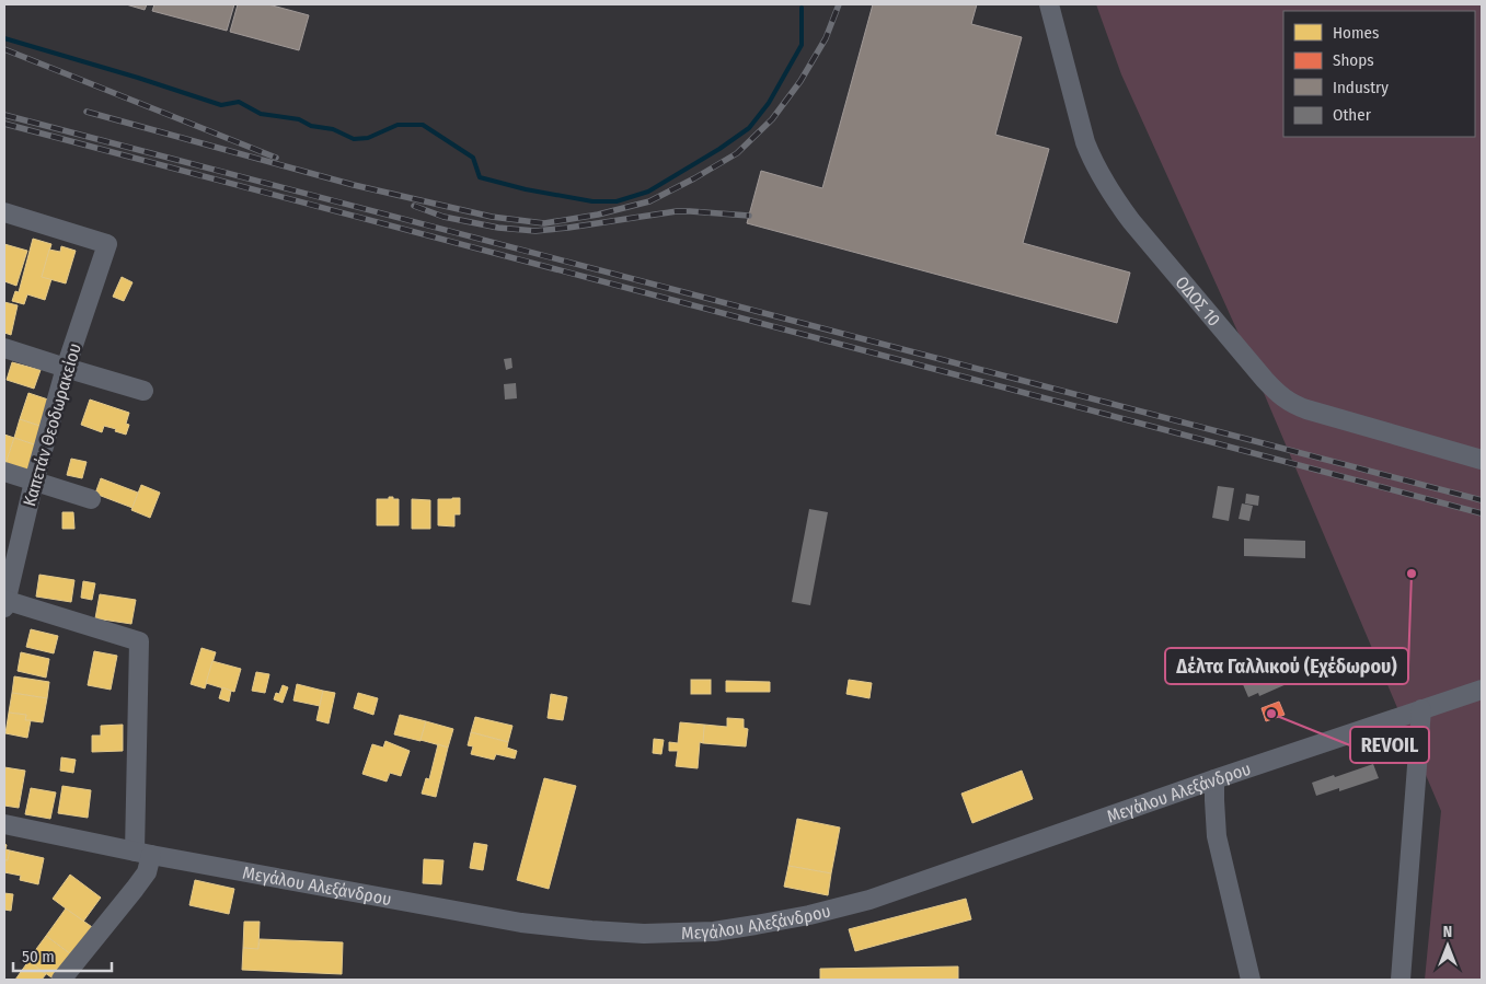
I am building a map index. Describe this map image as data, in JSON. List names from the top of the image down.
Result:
{
  "streets": {
    "street": ["ΟΔΟΣ 10", "Καπετάν Θεοδωρακείου", "Μεγάλου Αλεξάνδρου"]
  },
  "places": ["Δέλτα Γαλλικού (Εχέδωρου)", "REVOIL"],
  "legend": [
    "Homes",
    "Shops",
    "Industry",
    "Other"
  ],
  "scale_bar": "50 m",
  "north": "top"
}
